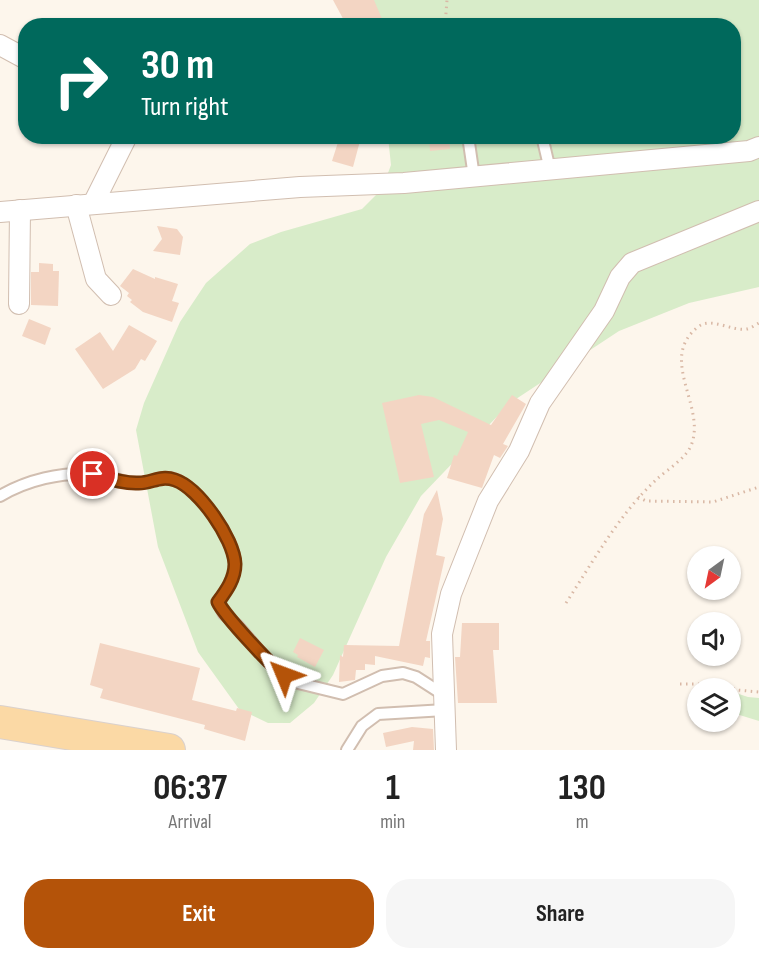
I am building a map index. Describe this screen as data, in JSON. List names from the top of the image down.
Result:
{
  "north": "bottom left",
  "page": {
    "turn": ["30 m", "Turn right"],
    "eta": [
      "06:37",
      "Arrival",
      "1",
      "min",
      "130",
      "m"
    ],
    "buttons": ["Exit", "Share"]
  }
}
